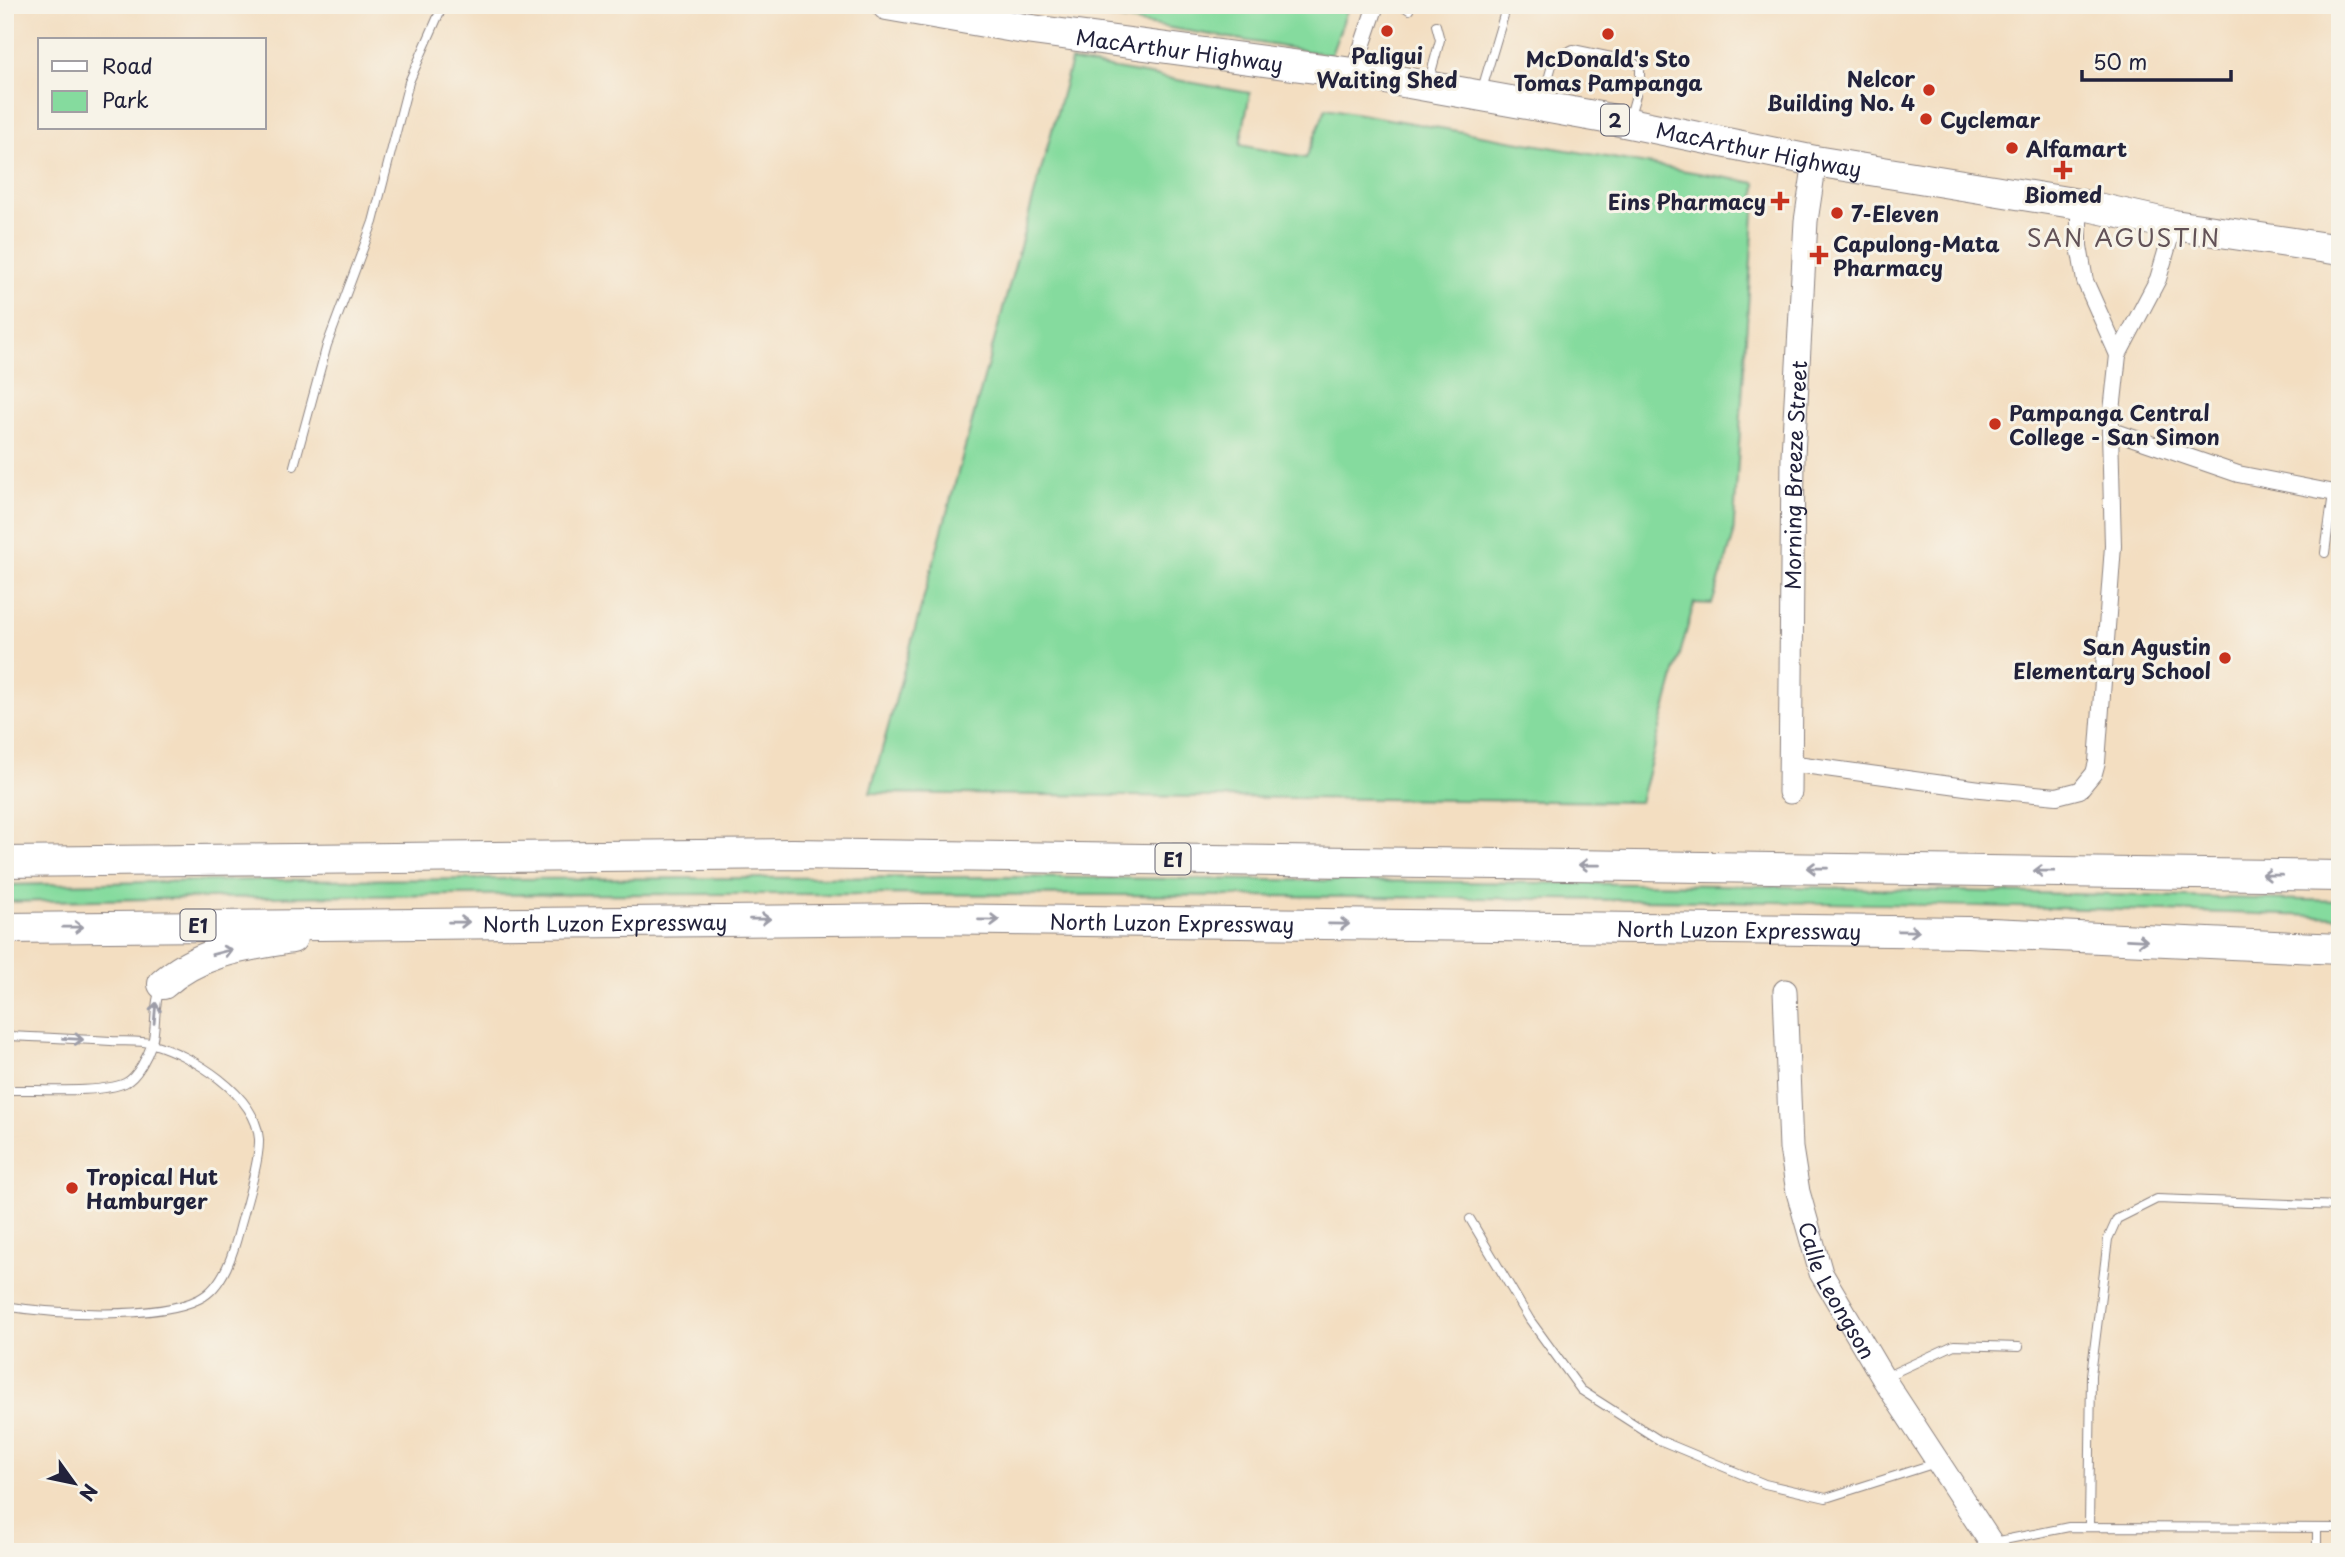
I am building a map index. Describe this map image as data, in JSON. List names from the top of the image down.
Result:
{
  "streets": {
    "highway": [
      "MacArthur Highway",
      "2",
      "E1",
      "North Luzon Expressway"
    ],
    "main road": ["Morning Breeze Street", "Calle Leongson"]
  },
  "crossings": [
    ["MacArthur Highway", "Morning Breeze Street"]
  ],
  "districts": ["SAN AGUSTIN"],
  "places": {
    "other": [
      "Paligui Waiting Shed",
      "McDonald's Sto Tomas Pampanga",
      "Nelcor Building No. 4",
      "Cyclemar",
      "Alfamart",
      "7-Eleven",
      "Pampanga Central College - San Simon",
      "San Agustin Elementary School",
      "Tropical Hut Hamburger"
    ],
    "health": ["Biomed", "Eins Pharmacy", "Capulong-Mata Pharmacy"]
  },
  "legend": ["Road", "Park"],
  "scale_bar": "50 m",
  "north": "bottom right"
}
